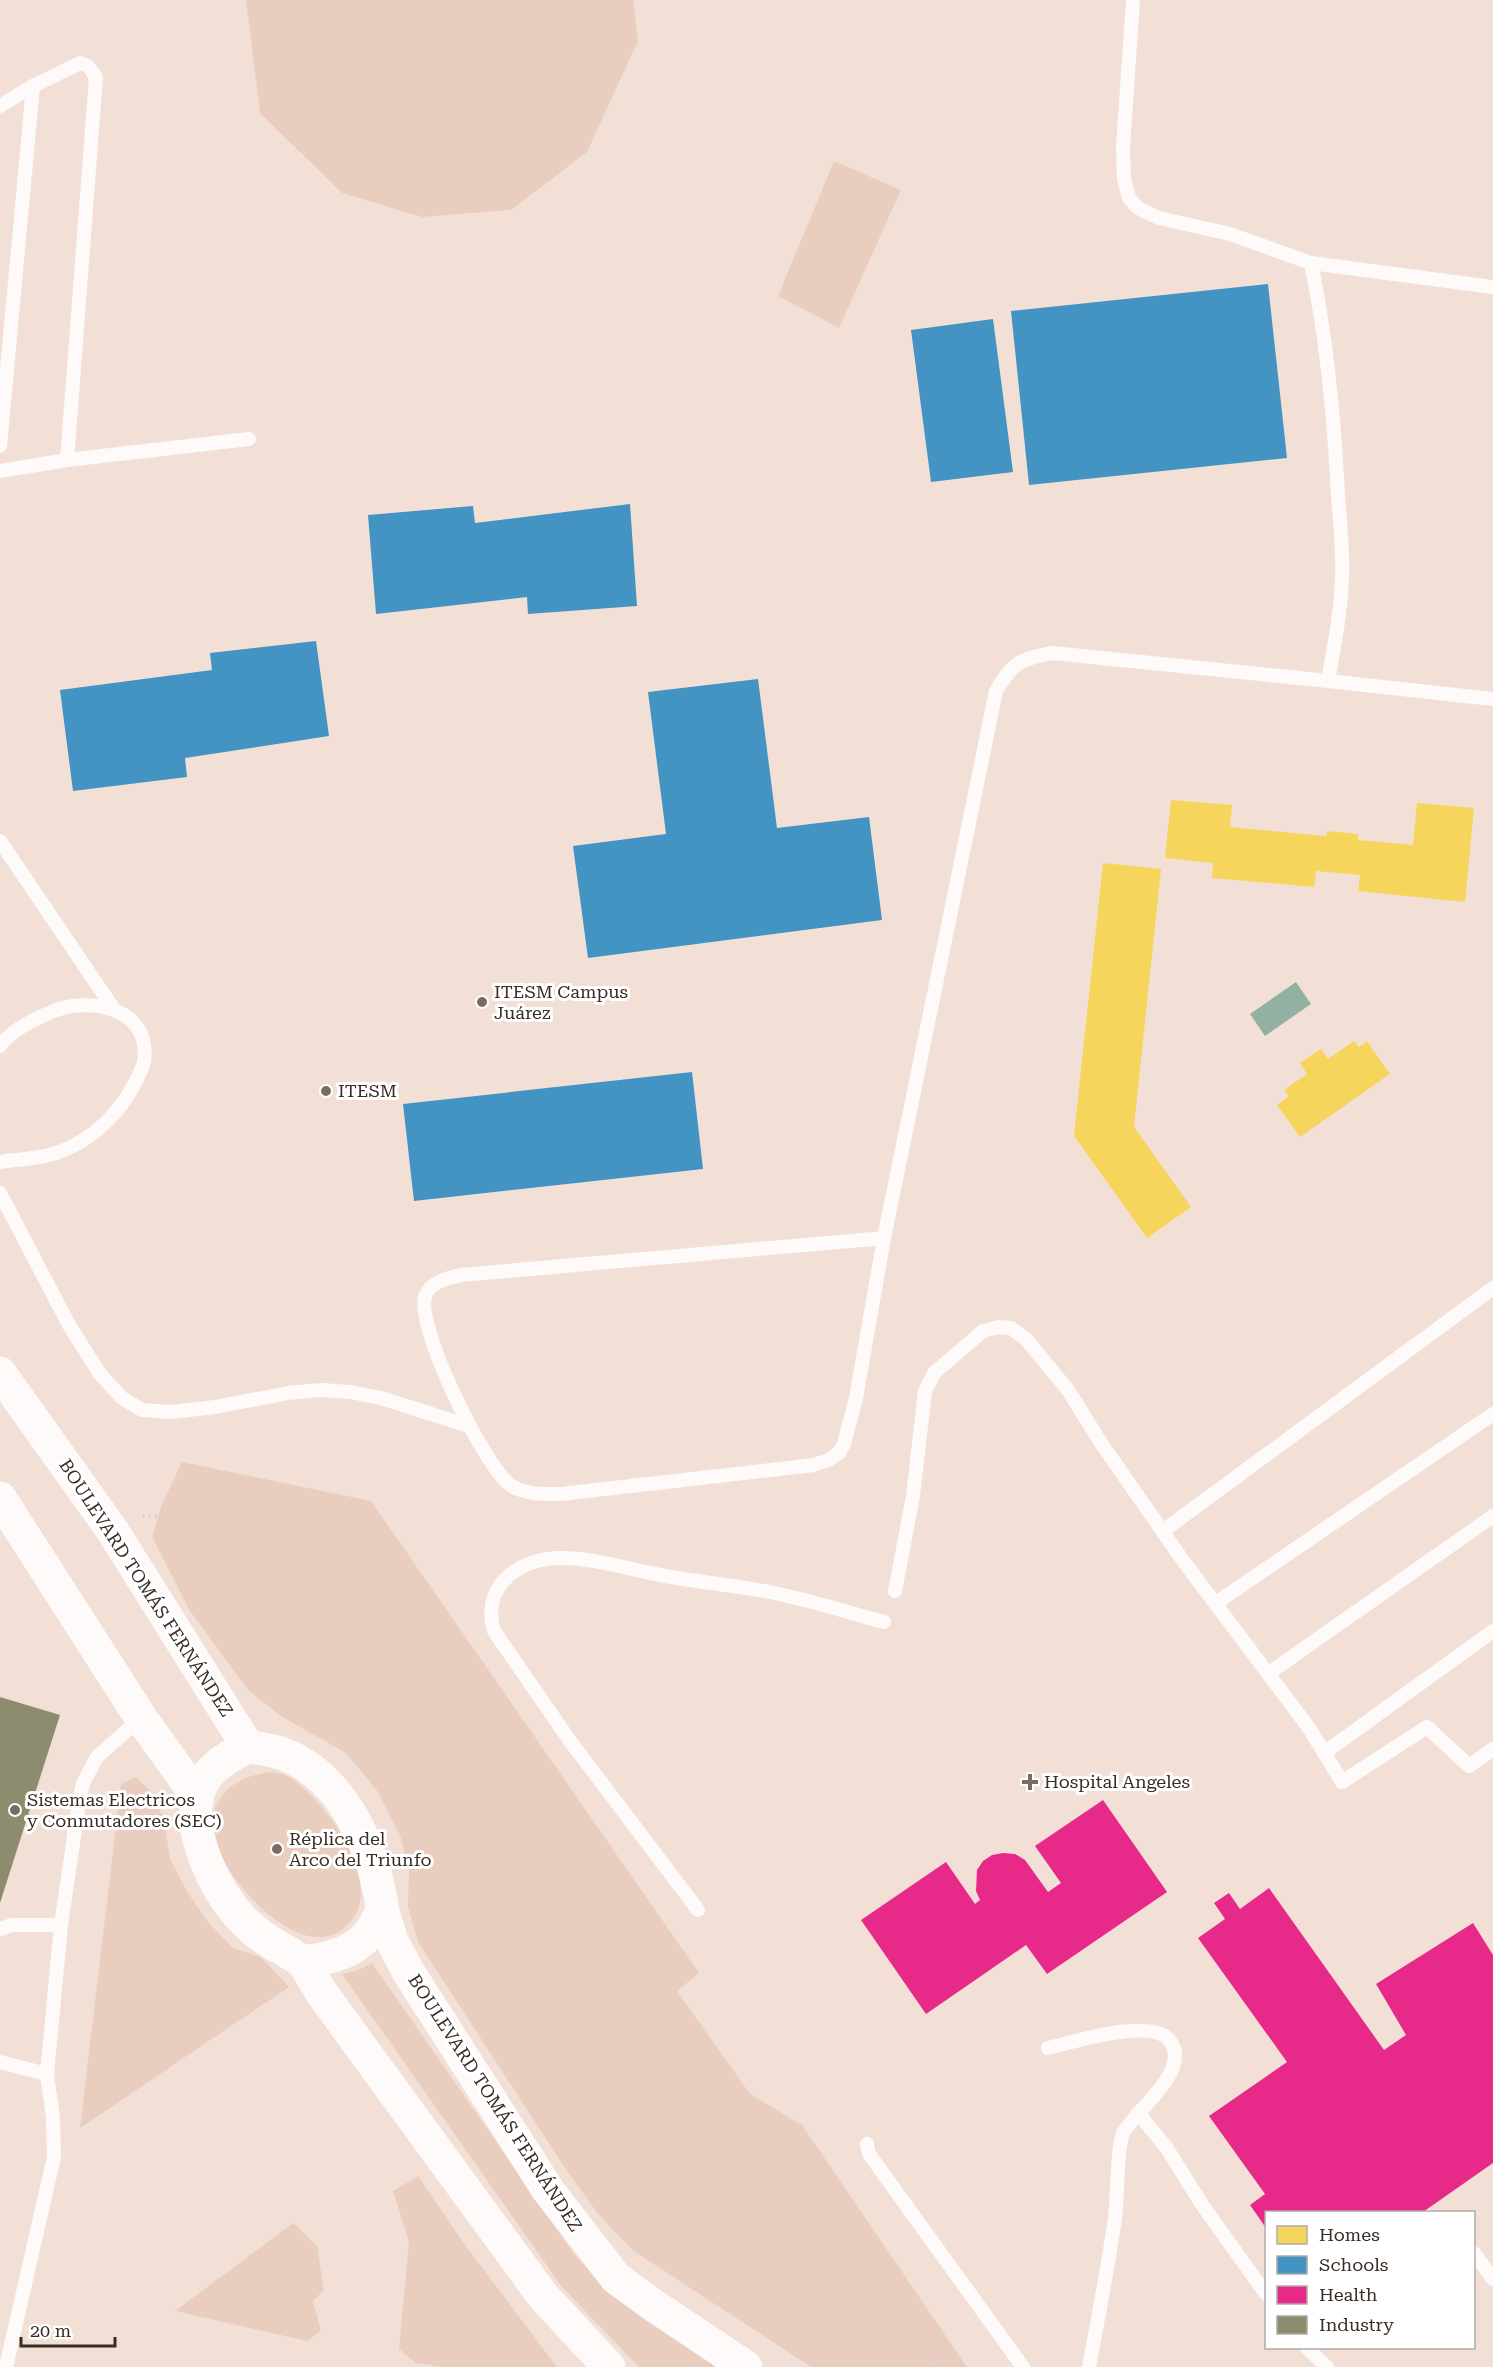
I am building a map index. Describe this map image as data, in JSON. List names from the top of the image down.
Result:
{
  "streets": {
    "main road": ["BOULEVARD TOMÁS FERNÁNDEZ"]
  },
  "places": {
    "other": [
      "ITESM Campus Juárez",
      "ITESM",
      "Sistemas Electricos y Conmutadores (SEC)",
      "Réplica del Arco del Triunfo"
    ],
    "health": ["Hospital Angeles"]
  },
  "legend": [
    "Homes",
    "Schools",
    "Health",
    "Industry"
  ],
  "scale_bar": "20 m"
}
